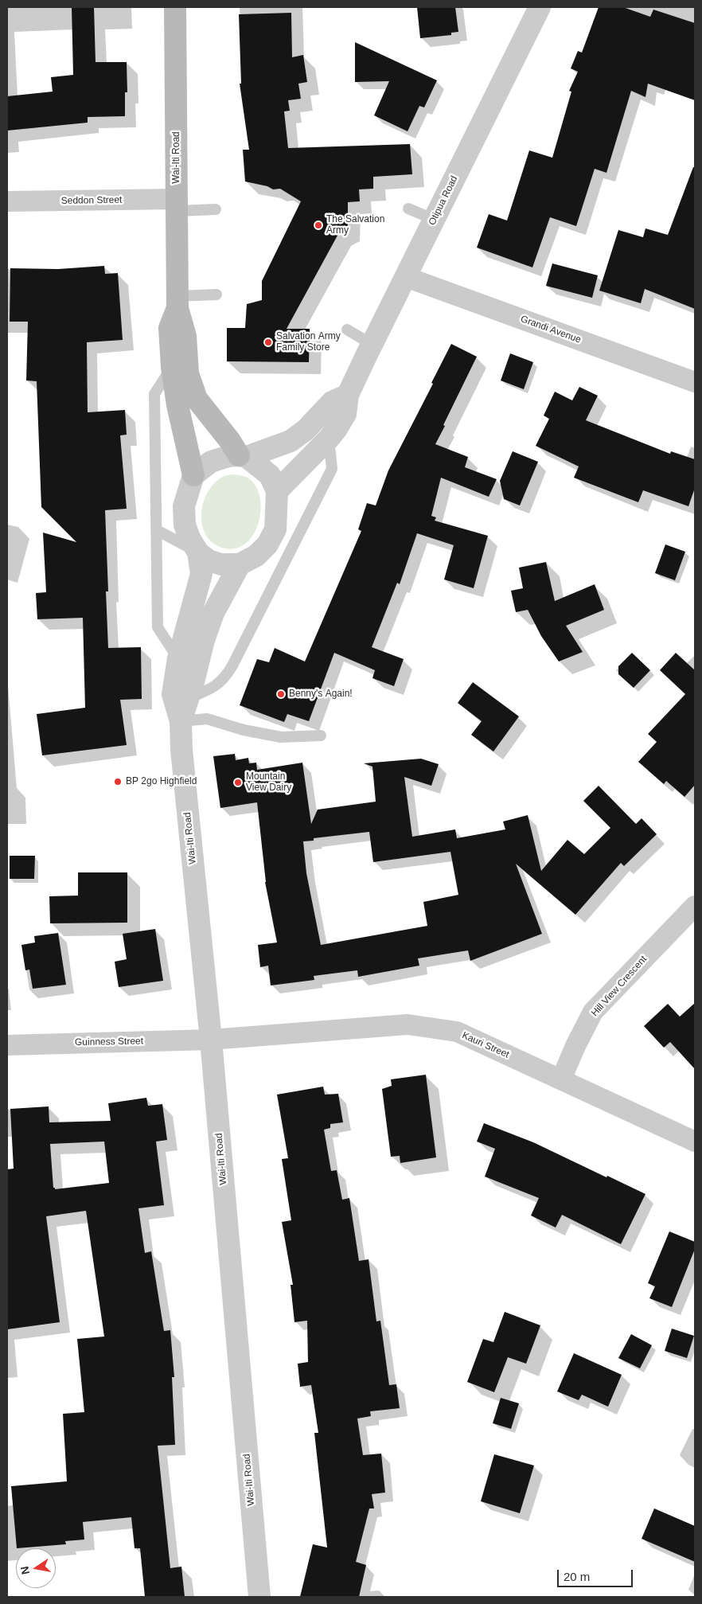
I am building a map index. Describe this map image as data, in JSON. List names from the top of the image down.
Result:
{
  "streets": {
    "main road": ["Wai-Iti Road"],
    "street": [
      "Seddon Street",
      "Otipua Road",
      "Grandi Avenue",
      "Hill View Crescent",
      "Guinness Street",
      "Kauri Street"
    ]
  },
  "crossings": [
    ["Wai-Iti Road", "Seddon Street"],
    ["Wai-Iti Road", "Otipua Road"],
    ["Wai-Iti Road", "Guinness Street"],
    ["Wai-Iti Road", "Kauri Street"],
    ["Otipua Road", "Grandi Avenue"],
    ["Hill View Crescent", "Kauri Street"],
    ["Guinness Street", "Kauri Street"]
  ],
  "places": [
    "The Salvation Army",
    "Salvation Army Family Store",
    "Benny's Again!",
    "BP 2go Highfield",
    "Mountain View Dairy"
  ],
  "scale_bar": "20 m",
  "north": "left"
}
